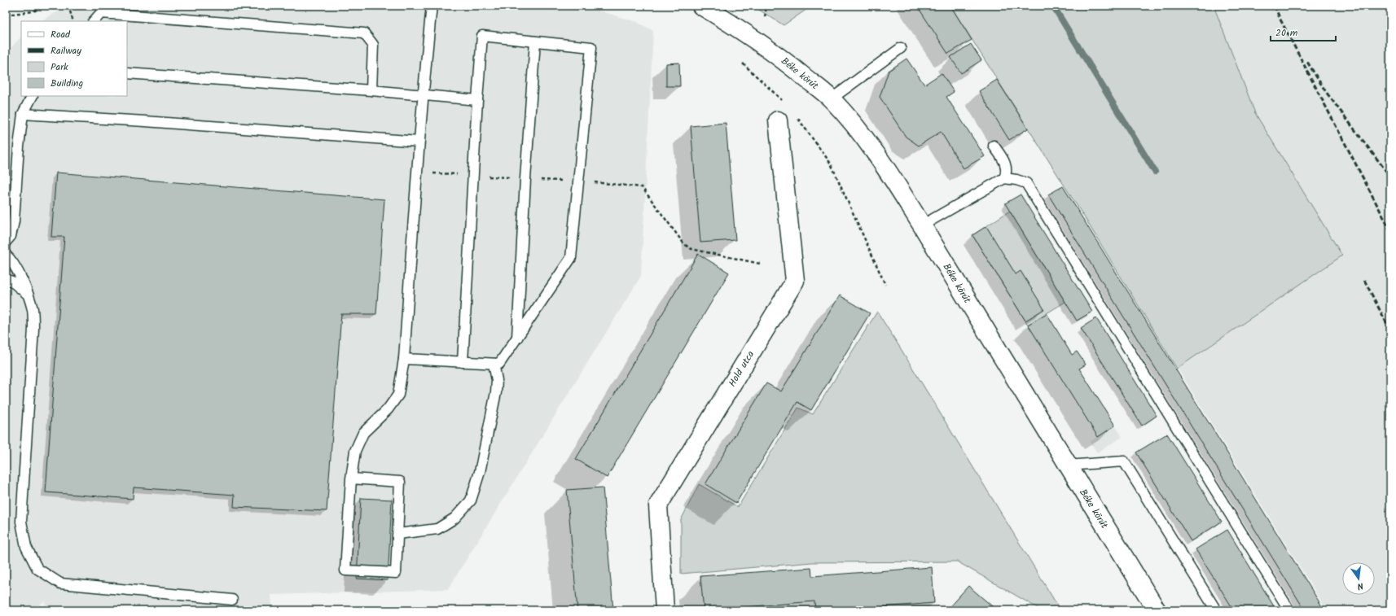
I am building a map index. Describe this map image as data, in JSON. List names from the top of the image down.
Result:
{
  "streets": {
    "street": ["Béke körút", "Hold utca"]
  },
  "legend": [
    "Road",
    "Railway",
    "Park",
    "Building"
  ],
  "scale_bar": "20 m",
  "north": "bottom"
}
